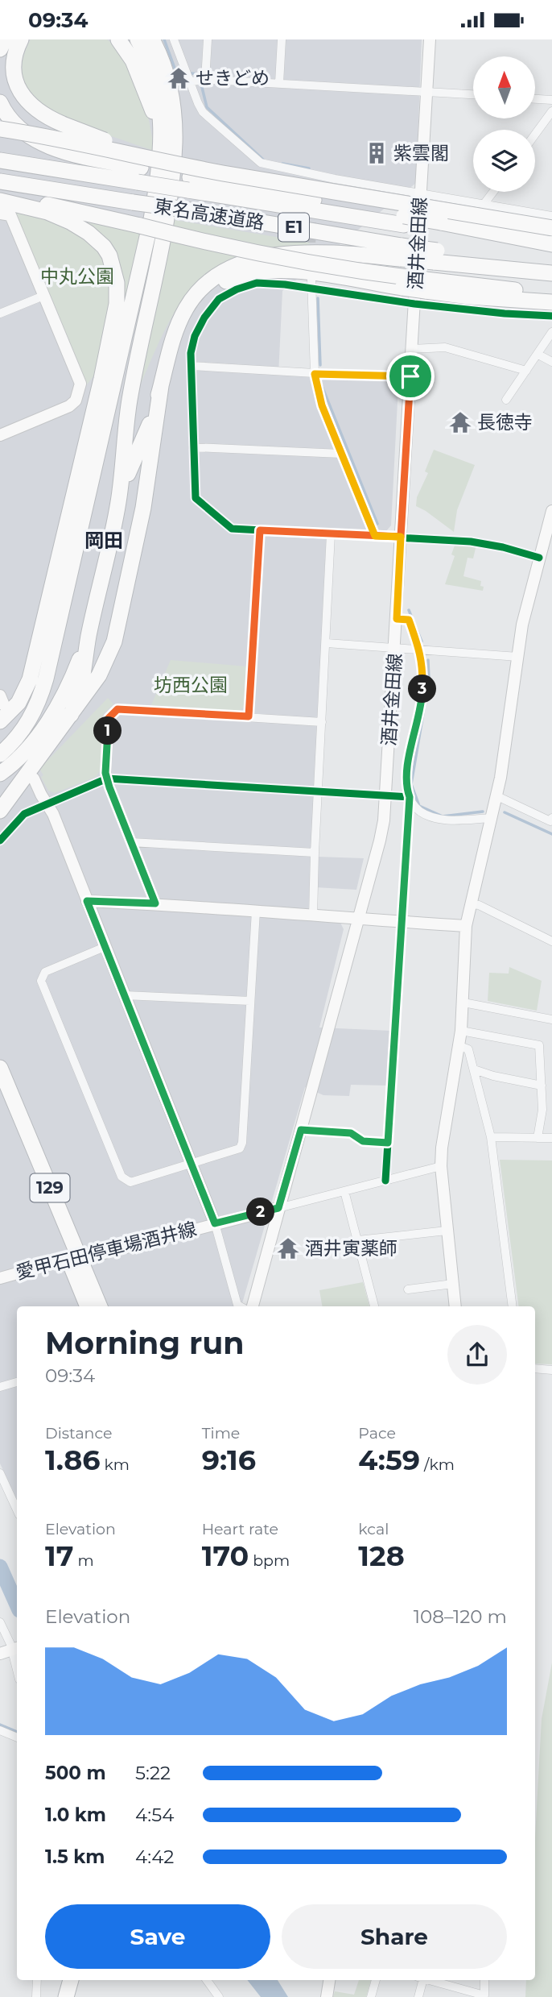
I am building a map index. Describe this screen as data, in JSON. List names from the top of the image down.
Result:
{
  "streets": {
    "highway": ["東名高速道路", "E1", "129"],
    "street": ["酒井金田線", "愛甲石田停車場酒井線"]
  },
  "crossings": [
    ["酒井金田線", "愛甲石田停車場酒井線"],
    ["129", "愛甲石田停車場酒井線"]
  ],
  "districts": ["岡田"],
  "parks": ["中丸公園", "坊西公園"],
  "places": {
    "temple": ["せきどめ", "長徳寺", "酒井寅薬師"],
    "building": ["紫雲閣"]
  },
  "north": "top",
  "page": {
    "status": "09:34",
    "pins": ["3", "1", "2"],
    "heading": ["Morning run", "09:34"],
    "stats": [
      ["Distance", "1.86 km"],
      ["Time", "9:16"],
      ["Pace", "4:59 /km"],
      ["Elevation", "17 m"],
      ["Heart rate", "170 bpm"],
      ["kcal", "128"]
    ],
    "chart": ["Elevation", "108–120 m"],
    "list": [
      {
        "name": "500 m",
        "note": "5:22"
      },
      {
        "name": "1.0 km",
        "note": "4:54"
      },
      {
        "name": "1.5 km",
        "note": "4:42"
      }
    ],
    "buttons": ["Save", "Share"]
  }
}
